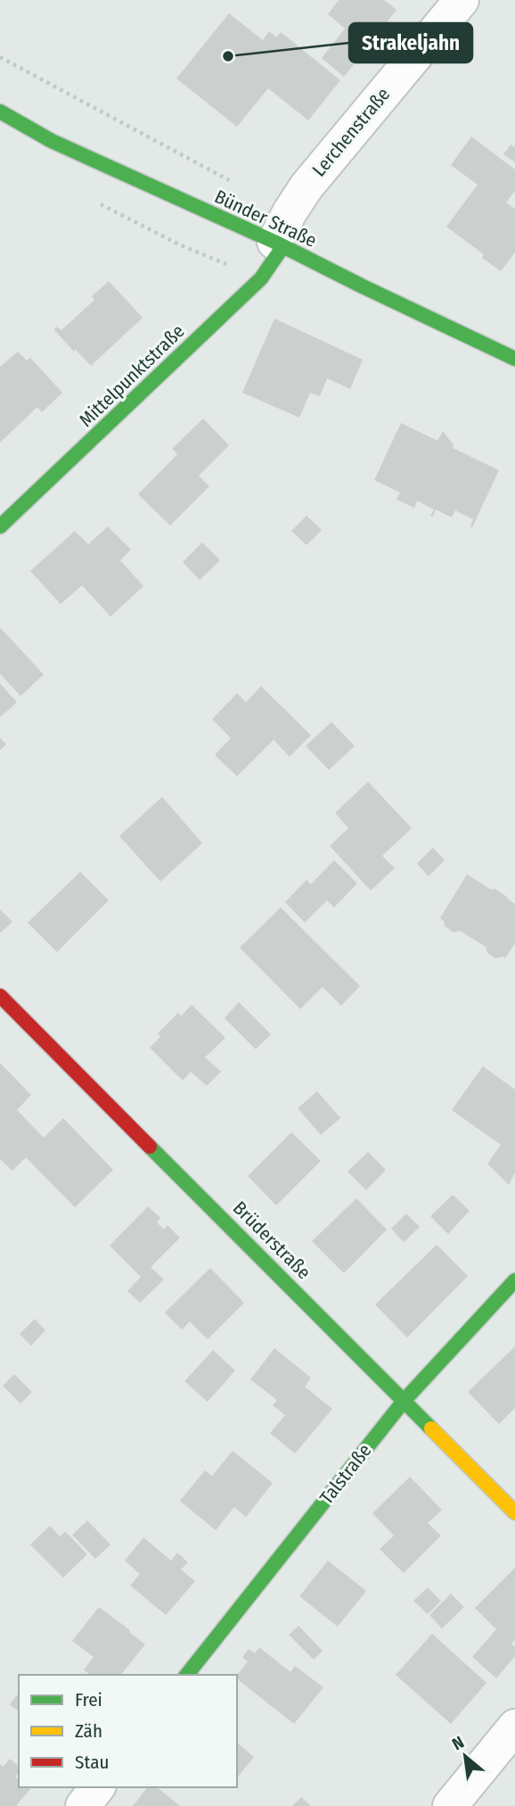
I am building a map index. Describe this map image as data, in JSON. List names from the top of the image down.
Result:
{
  "streets": {
    "street": [
      "Lerchenstraße",
      "Bünder Straße",
      "Mittelpunktstraße",
      "Brüderstraße",
      "Talstraße"
    ]
  },
  "crossings": [
    ["Lerchenstraße", "Bünder Straße"],
    ["Lerchenstraße", "Mittelpunktstraße"],
    ["Bünder Straße", "Mittelpunktstraße"],
    ["Brüderstraße", "Talstraße"]
  ],
  "places": ["Strakeljahn"],
  "legend": ["Frei", "Zäh", "Stau"],
  "north": "top left"
}
